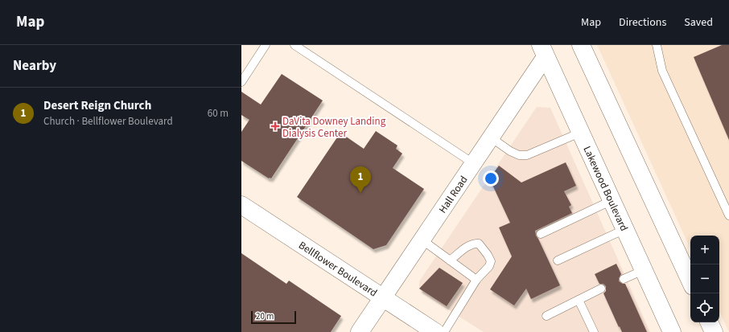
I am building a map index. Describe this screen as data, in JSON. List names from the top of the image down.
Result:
{
  "streets": {
    "main road": ["Lakewood Boulevard", "Hall Road", "Bellflower Boulevard"]
  },
  "crossings": [
    ["Lakewood Boulevard", "Hall Road"],
    ["Hall Road", "Bellflower Boulevard"]
  ],
  "places": {
    "health": ["DaVita Downey Landing Dialysis Center"]
  },
  "scale_bar": "20 m",
  "page": {
    "header": "Map",
    "nav": ["Map", "Directions", "Saved"],
    "heading": "Nearby",
    "list": [
      {
        "mark": "1",
        "name": "Desert Reign Church",
        "note": "Church · Bellflower Boulevard",
        "value": "60 m"
      }
    ],
    "pins": "1",
    "map_buttons": ["+", "−"],
    "scale": "20 m"
  }
}
